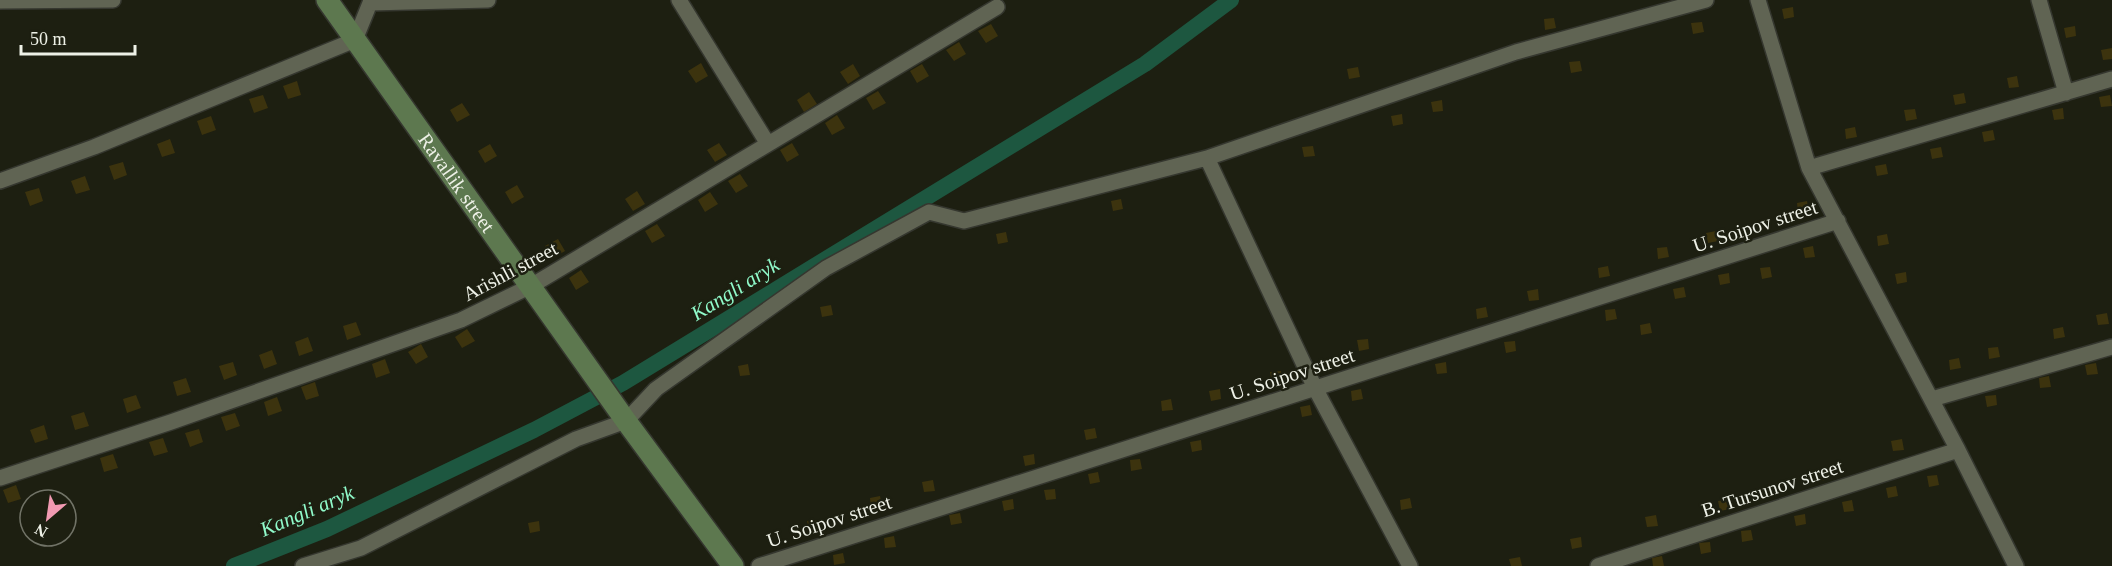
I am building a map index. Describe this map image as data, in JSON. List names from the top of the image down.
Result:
{
  "streets": {
    "street": [
      "Ravallik street",
      "U. Soipov street",
      "Arishli street",
      "B. Tursunov street"
    ]
  },
  "crossings": [
    ["Ravallik street", "Arishli street"]
  ],
  "water": ["Kangli aryk"],
  "scale_bar": "50 m",
  "north": "bottom left"
}
